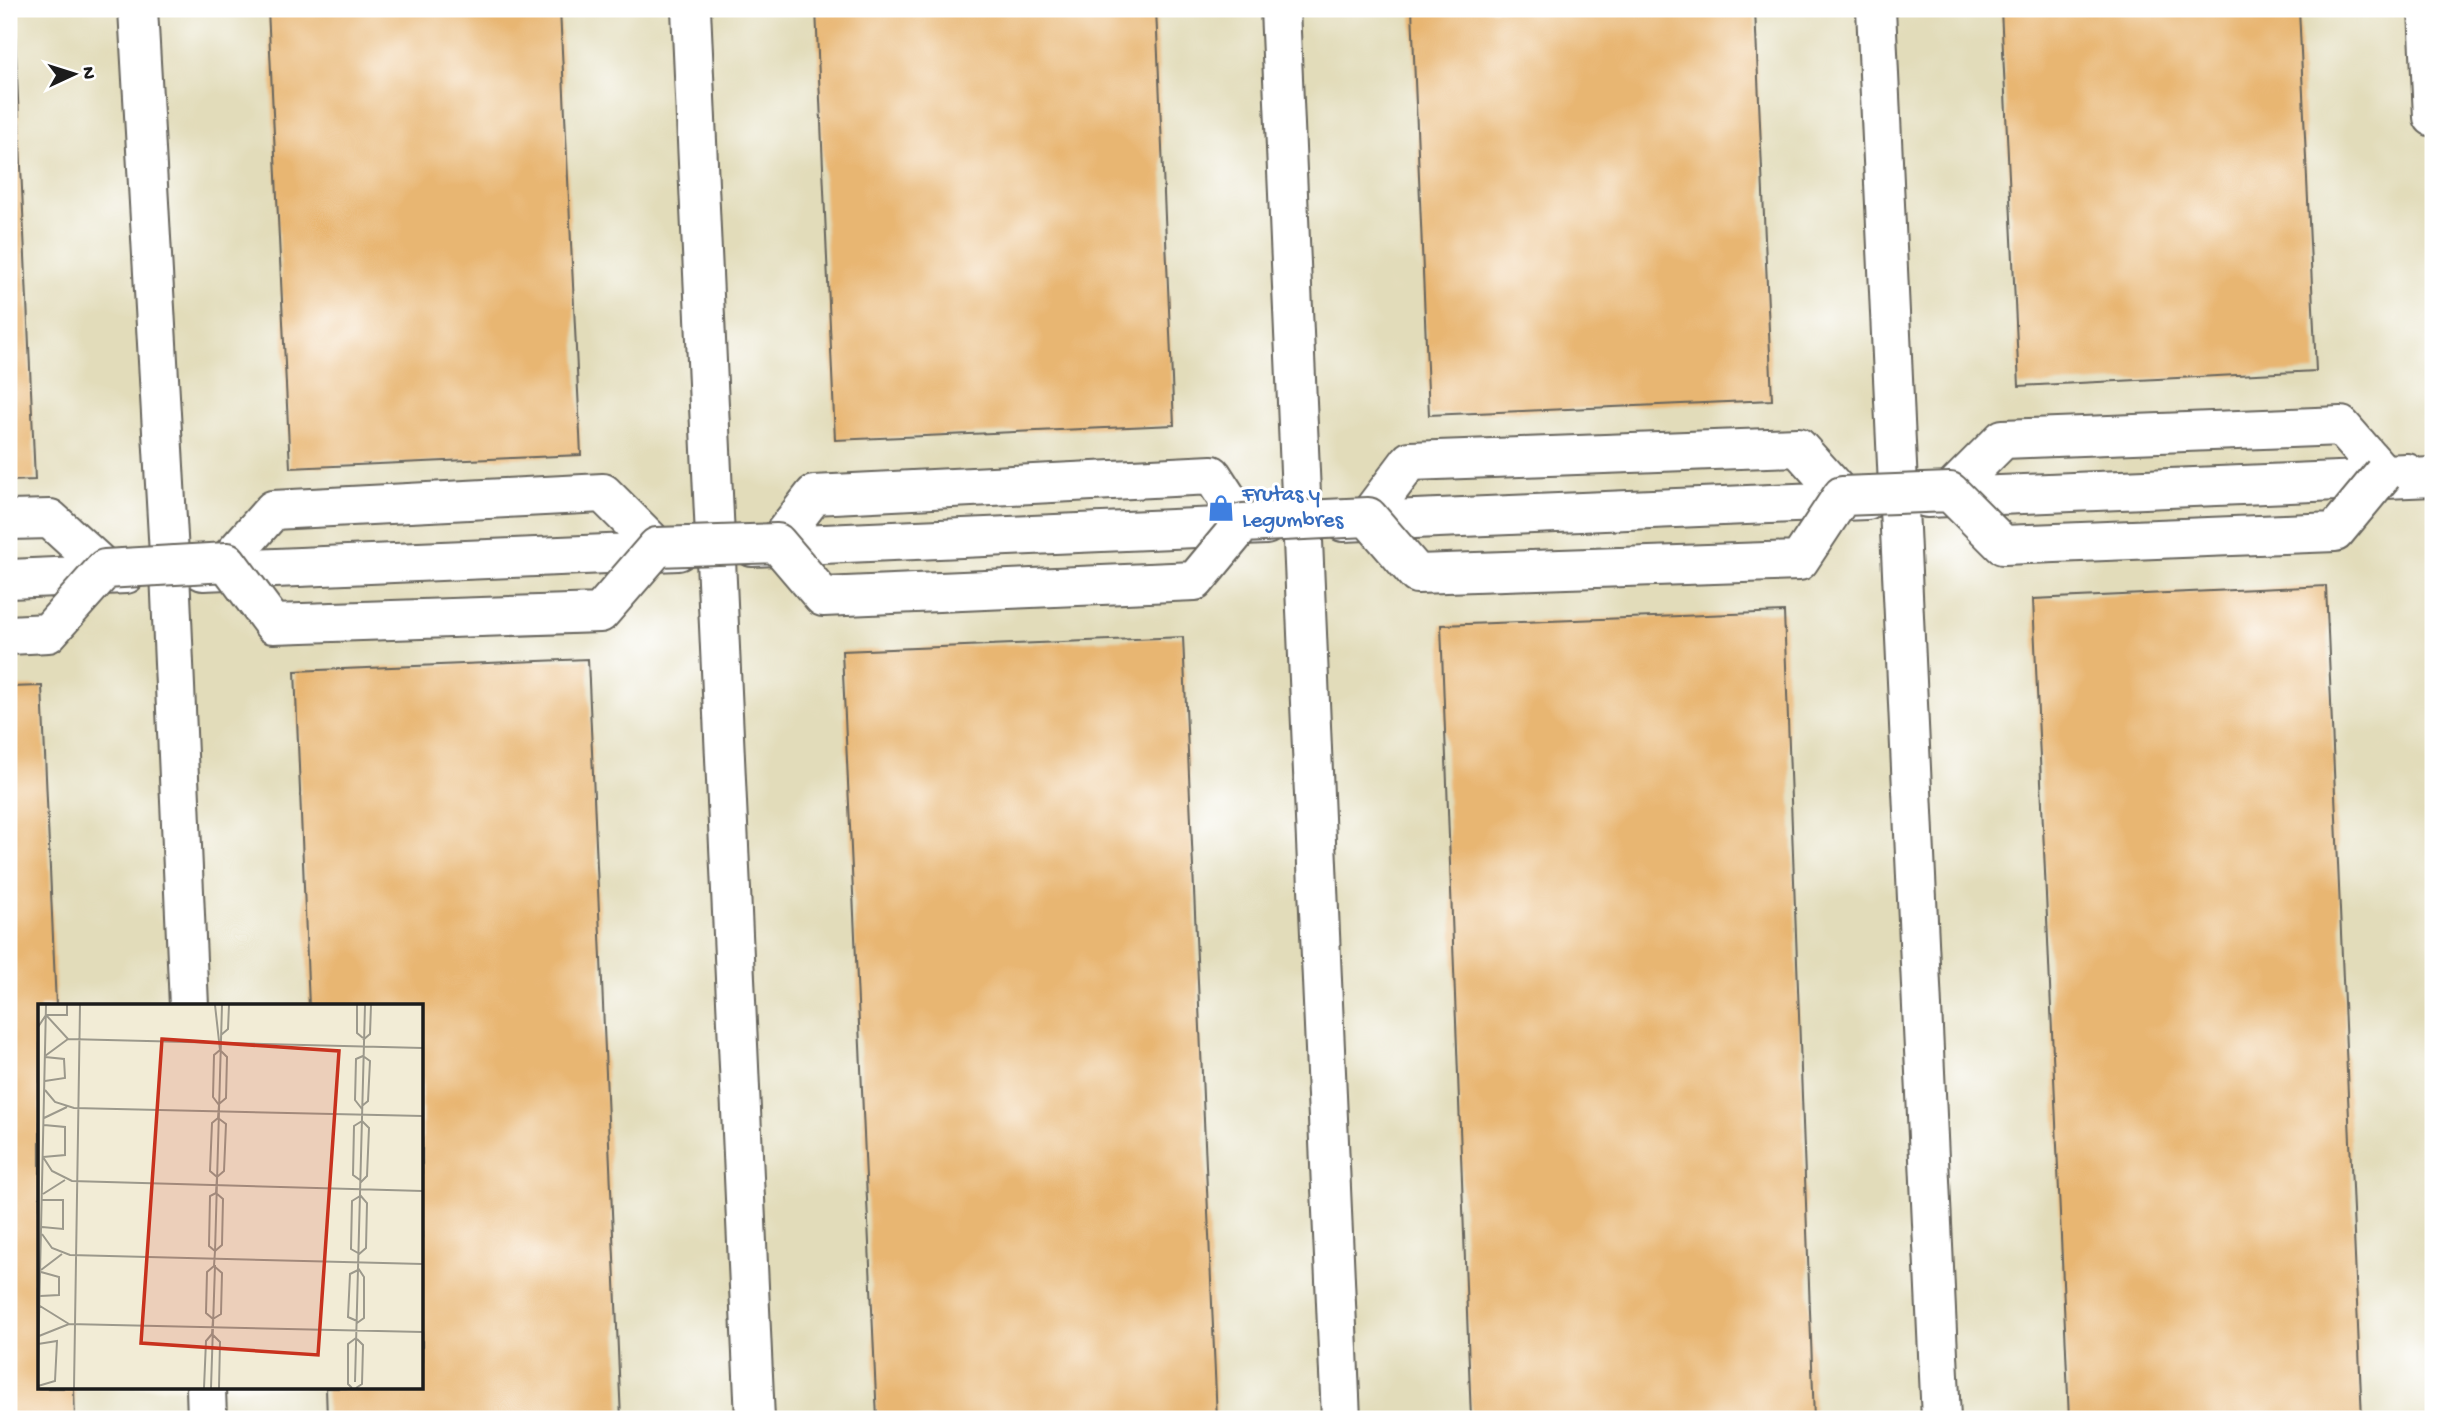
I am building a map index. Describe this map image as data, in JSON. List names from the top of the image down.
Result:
{
  "places": {
    "shop": ["Frutas y Legumbres"]
  },
  "north": "right"
}
